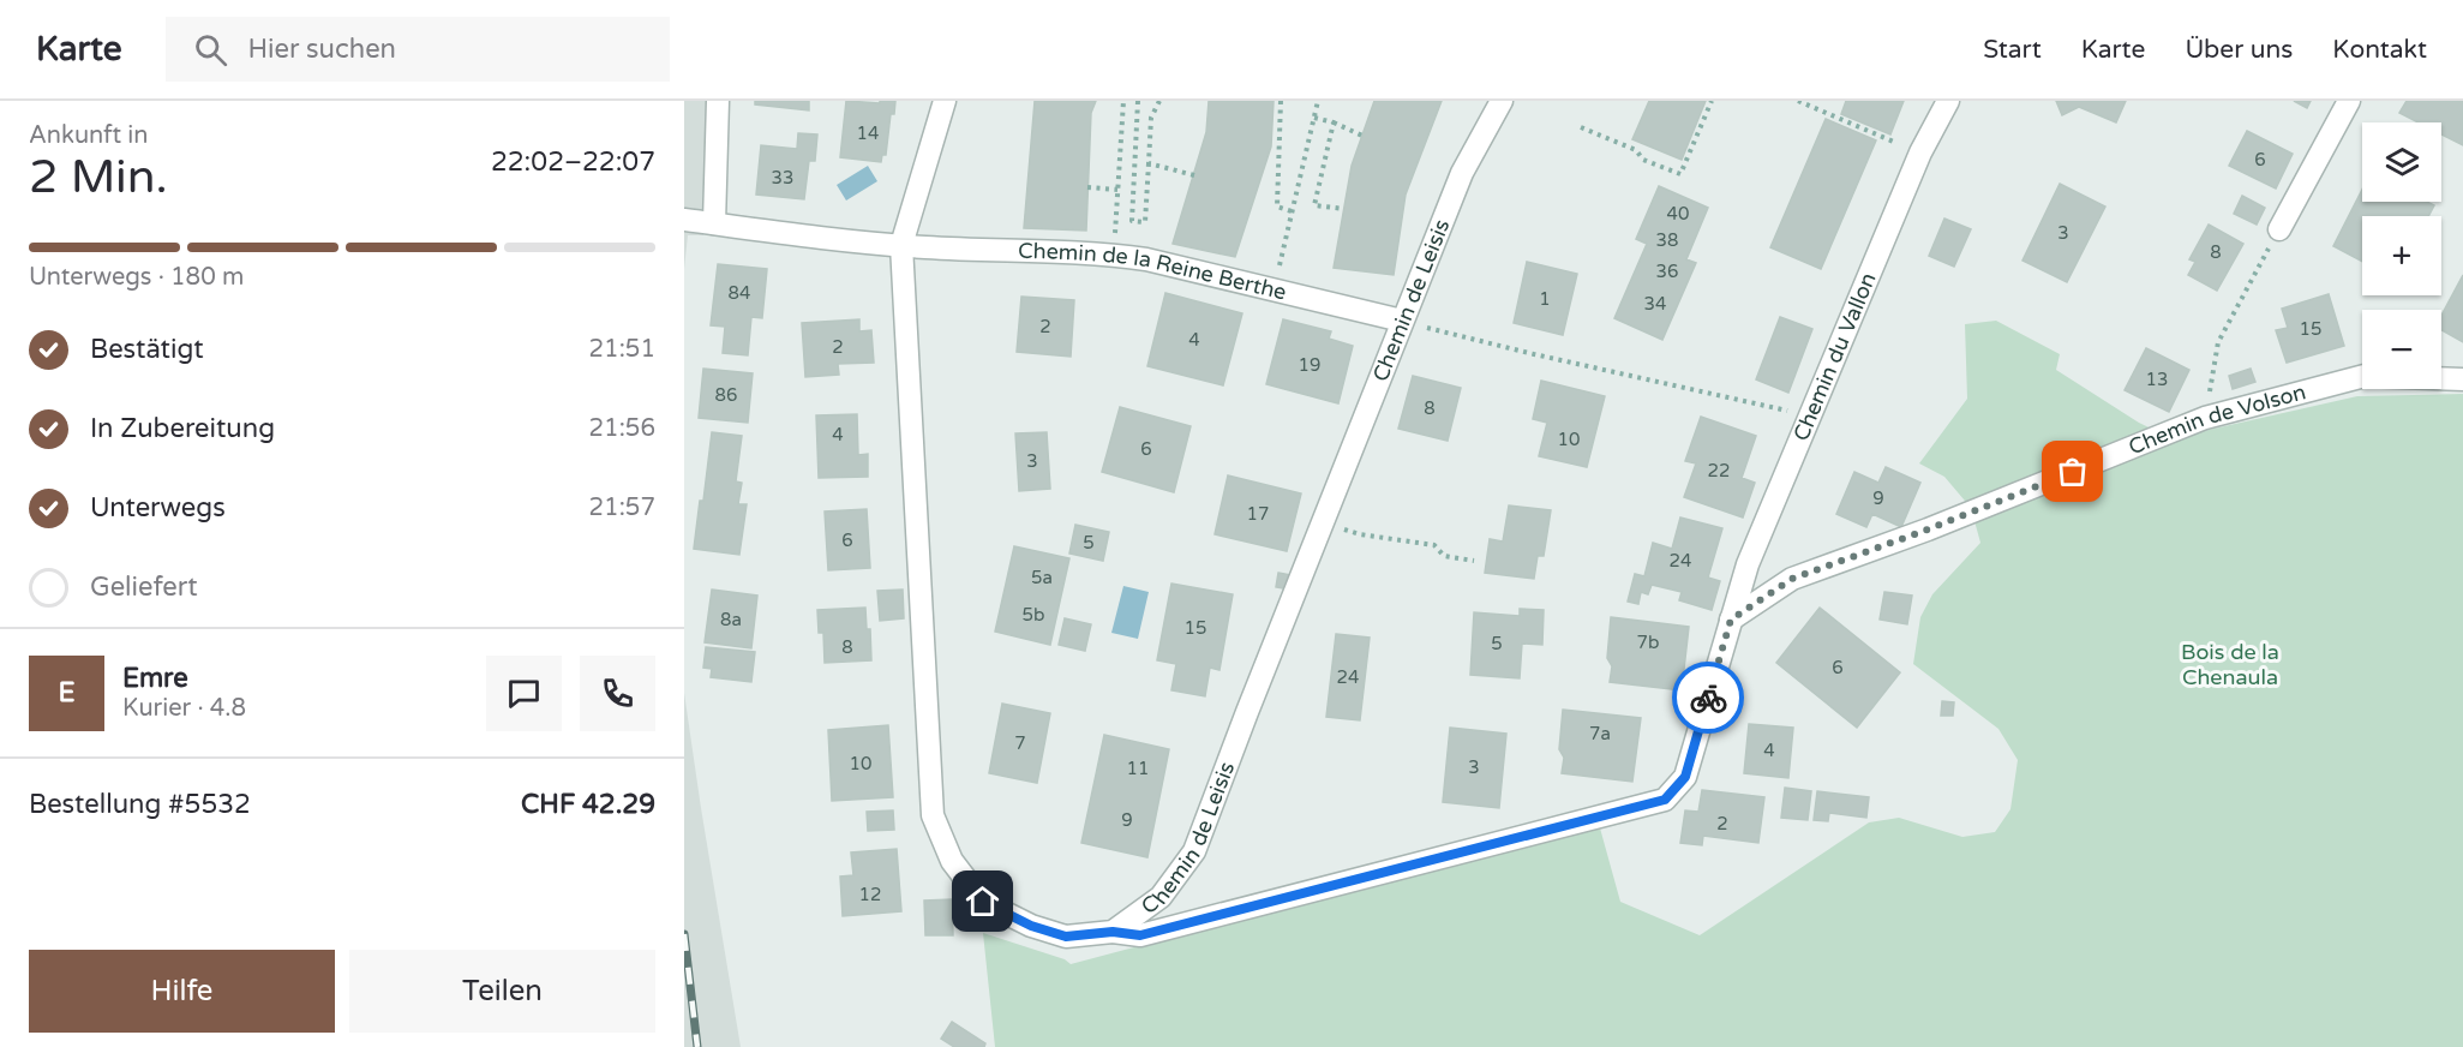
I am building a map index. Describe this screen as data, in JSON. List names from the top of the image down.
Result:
{
  "streets": {
    "street": [
      "Chemin de la Reine Berthe",
      "Chemin de Leisis",
      "Chemin du Vallon",
      "Chemin de Volson"
    ]
  },
  "crossings": [
    ["Chemin de la Reine Berthe", "Chemin de Leisis"],
    ["Chemin du Vallon", "Chemin de Volson"]
  ],
  "parks": ["Bois de la Chenaula"],
  "house_numbers": [
    "14",
    "6",
    "33",
    "40",
    "3",
    "38",
    "8",
    "36",
    "84",
    "1",
    "34",
    "2",
    "15",
    "4",
    "2",
    "19",
    "13",
    "86",
    "8",
    "4",
    "10",
    "6",
    "3",
    "22",
    "9",
    "17",
    "6",
    "5",
    "24",
    "5a",
    "5b",
    "8a",
    "15",
    "7b",
    "5",
    "8",
    "6",
    "24",
    "7a",
    "7",
    "4",
    "10",
    "3",
    "11",
    "9",
    "2",
    "12"
  ],
  "page": {
    "header": "Karte",
    "search": "Hier suchen",
    "nav": [
      "Start",
      "Karte",
      "Über uns",
      "Kontakt"
    ],
    "heading": ["2 Min.", "Ankunft in", "22:02–22:07"],
    "panel": [
      "Emre",
      "Kurier · 4.8",
      "Bestellung #5532",
      "CHF 42.29"
    ],
    "map_buttons": ["+", "−"],
    "bar": "Unterwegs · 180 m",
    "list": [
      ["Bestätigt", "21:51"],
      ["In Zubereitung", "21:56"],
      ["Unterwegs", "21:57"],
      "Geliefert"
    ],
    "round": "E",
    "buttons": ["Hilfe", "Teilen"]
  }
}
